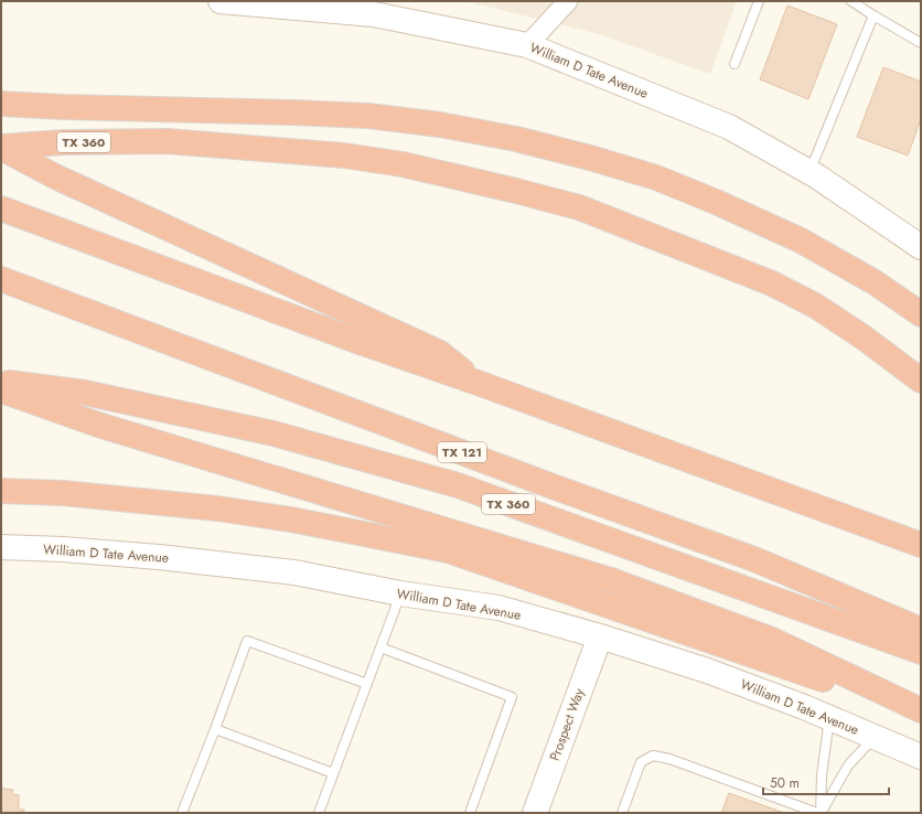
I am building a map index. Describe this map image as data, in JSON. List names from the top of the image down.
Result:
{
  "streets": {
    "highway": ["TX 360", "TX 121"],
    "main road": ["William D Tate Avenue", "Prospect Way"]
  },
  "crossings": [
    ["William D Tate Avenue", "Prospect Way"]
  ],
  "scale_bar": "50 m"
}
